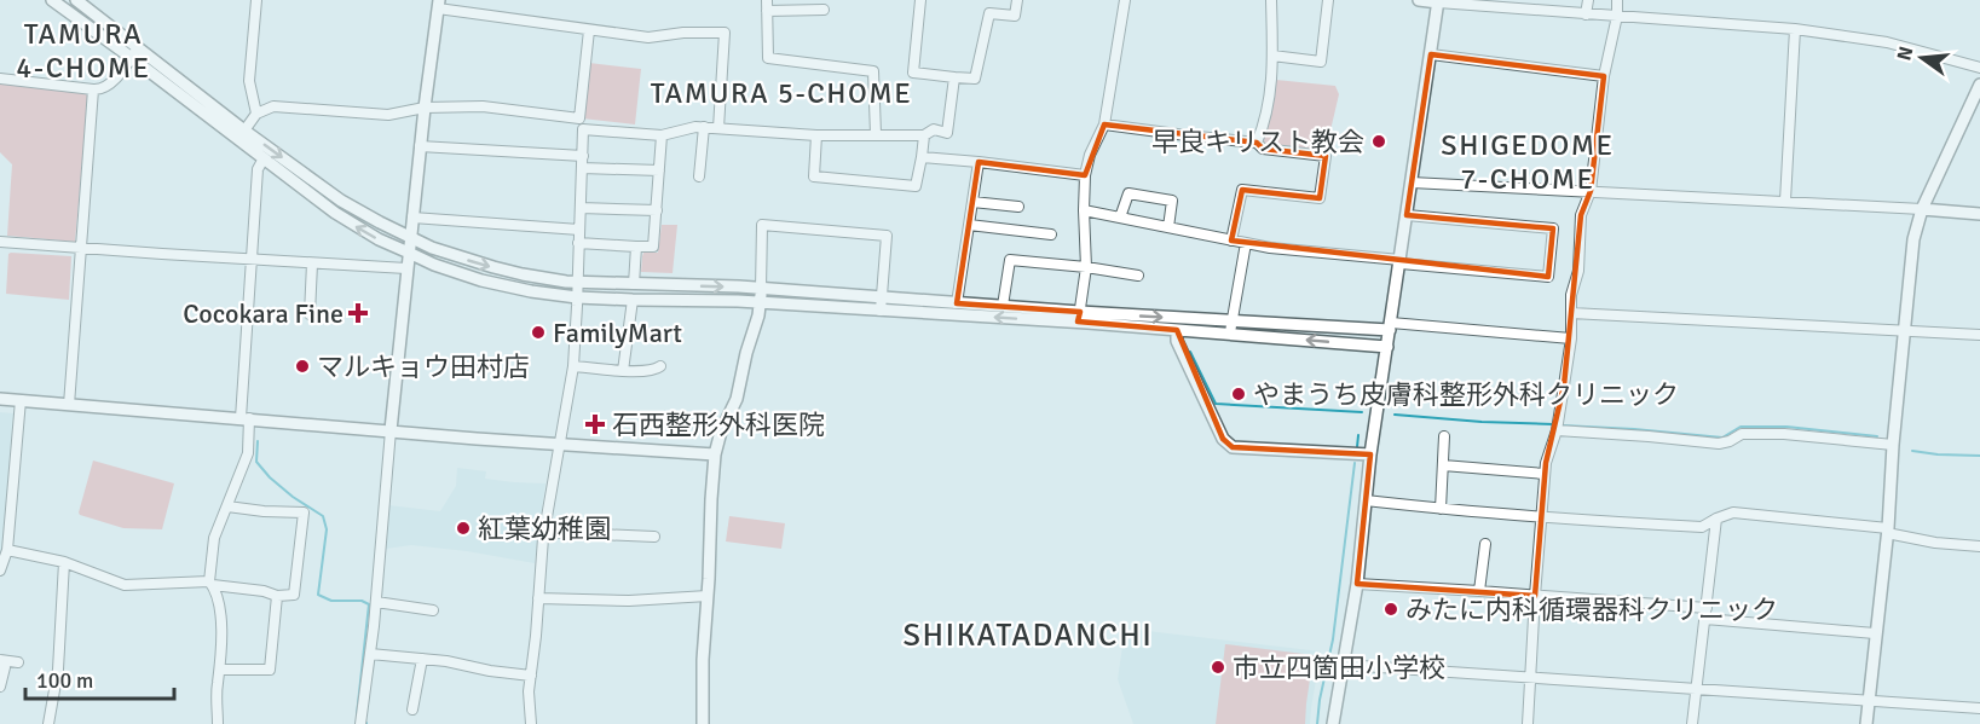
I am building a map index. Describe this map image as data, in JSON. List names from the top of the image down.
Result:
{
  "districts": [
    "TAMURA 4-CHOME",
    "TAMURA 5-CHOME",
    "SHIGEDOME 7-CHOME",
    "SHIKATADANCHI"
  ],
  "places": {
    "other": [
      "早良キリスト教会",
      "FamilyMart",
      "マルキョウ田村店",
      "やまうち皮膚科整形外科クリニック",
      "紅葉幼稚園",
      "みたに内科循環器科クリニック",
      "市立四箇田小学校"
    ],
    "health": ["Cocokara Fine", "石西整形外科医院"]
  },
  "scale_bar": "100 m",
  "north": "left"
}
